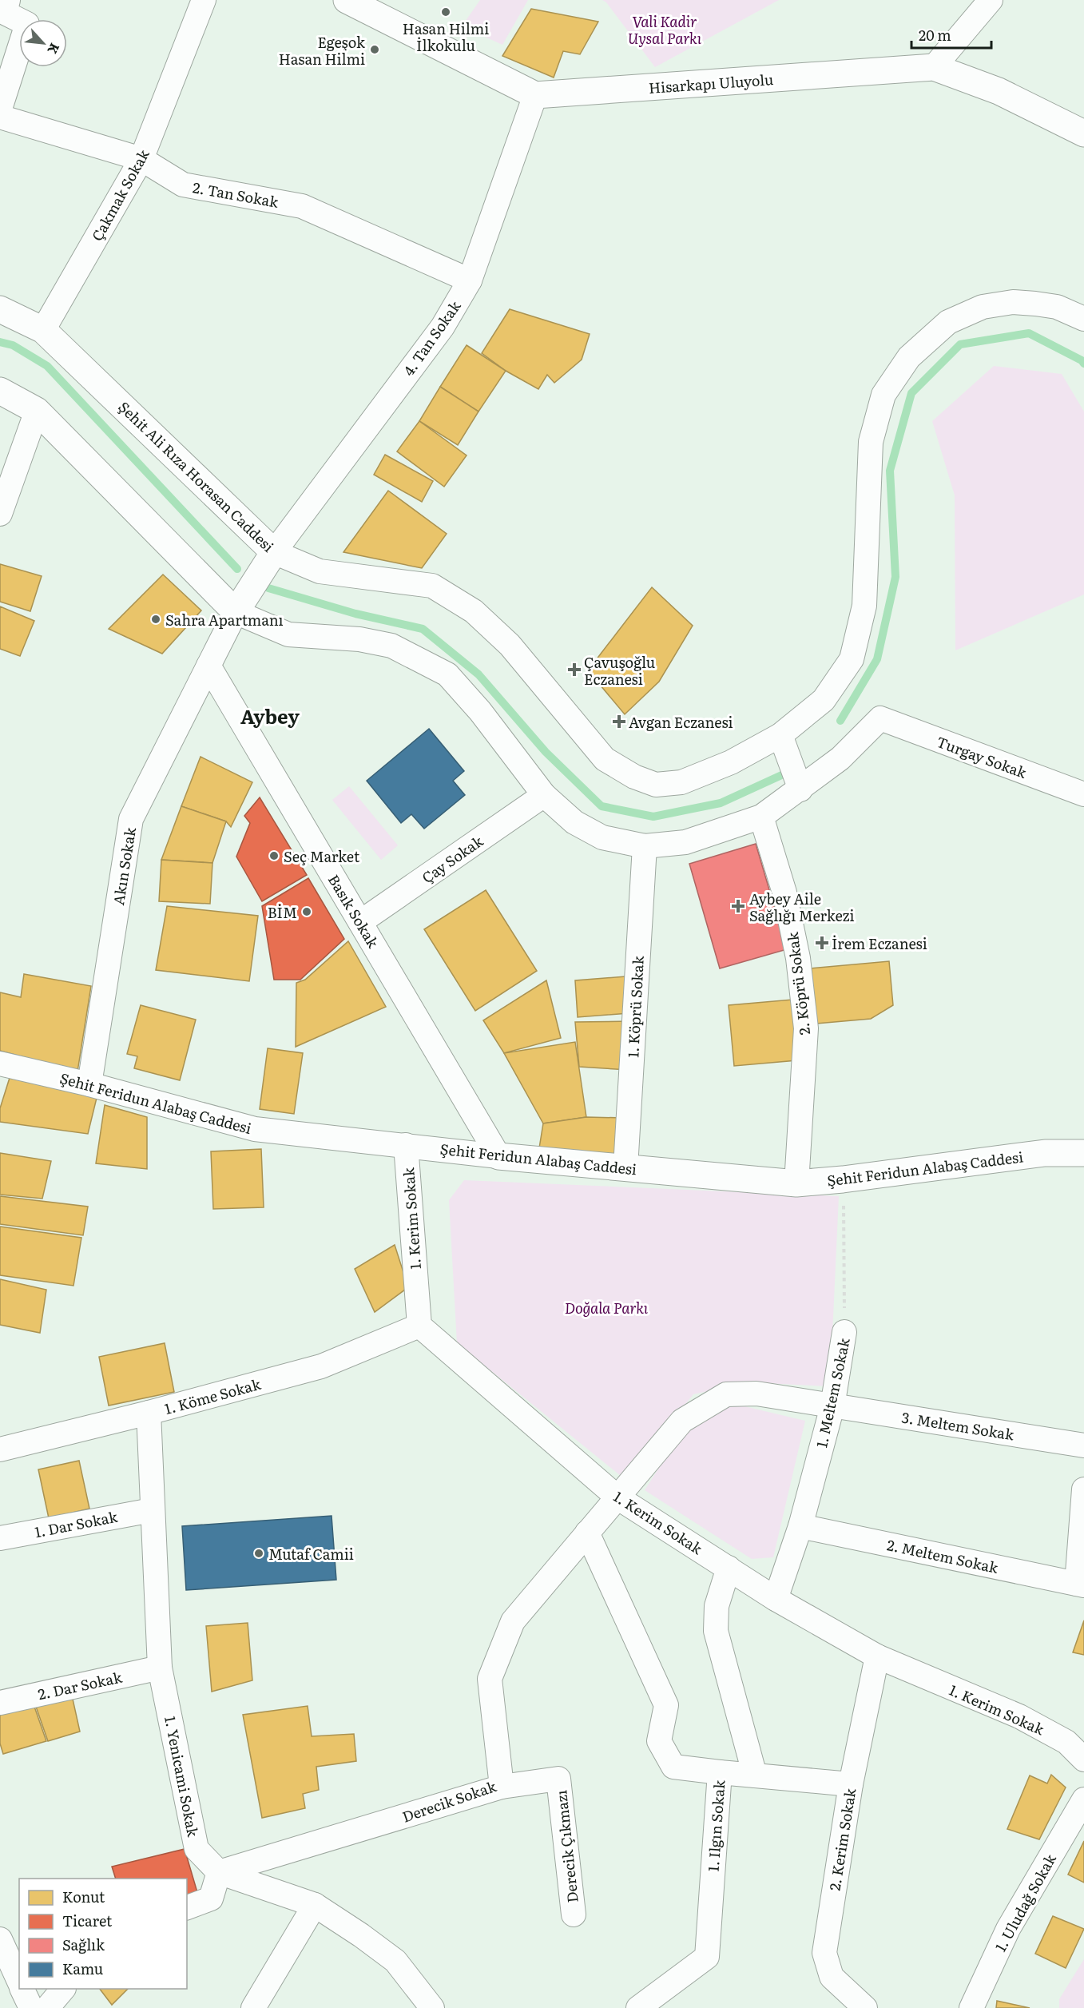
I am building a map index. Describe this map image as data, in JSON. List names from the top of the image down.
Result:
{
  "streets": {
    "street": [
      "Hisarkapı Uluyolu",
      "2. Tan Sokak",
      "Çakmak Sokak",
      "4. Tan Sokak",
      "Şehit Ali Rıza Horasan Caddesi",
      "Turgay Sokak",
      "Çay Sokak",
      "Akın Sokak",
      "Basık Sokak",
      "2. Köprü Sokak",
      "1. Köprü Sokak",
      "Şehit Feridun Alabaş Caddesi",
      "1. Kerim Sokak",
      "1. Meltem Sokak",
      "1. Köme Sokak",
      "3. Meltem Sokak",
      "1. Dar Sokak",
      "2. Meltem Sokak",
      "2. Dar Sokak",
      "1. Yenicami Sokak",
      "Derecik Sokak",
      "1. Ilgın Sokak",
      "2. Kerim Sokak",
      "Derecik Çıkmazı",
      "1. Uludağ Sokak"
    ]
  },
  "crossings": [
    ["Hisarkapı Uluyolu", "4. Tan Sokak"],
    ["2. Tan Sokak", "Çakmak Sokak"],
    ["2. Tan Sokak", "4. Tan Sokak"],
    ["Çakmak Sokak", "Şehit Ali Rıza Horasan Caddesi"],
    ["4. Tan Sokak", "Şehit Ali Rıza Horasan Caddesi"],
    ["Çay Sokak", "Basık Sokak"],
    ["Akın Sokak", "Basık Sokak"],
    ["Akın Sokak", "Şehit Feridun Alabaş Caddesi"],
    ["Basık Sokak", "Şehit Feridun Alabaş Caddesi"],
    ["2. Köprü Sokak", "Şehit Feridun Alabaş Caddesi"],
    ["1. Köprü Sokak", "Şehit Feridun Alabaş Caddesi"],
    ["Şehit Feridun Alabaş Caddesi", "1. Kerim Sokak"],
    ["Şehit Feridun Alabaş Caddesi", "1. Meltem Sokak"],
    ["1. Kerim Sokak", "1. Meltem Sokak"],
    ["1. Kerim Sokak", "1. Köme Sokak"],
    ["1. Kerim Sokak", "3. Meltem Sokak"],
    ["1. Kerim Sokak", "Derecik Sokak"],
    ["1. Kerim Sokak", "2. Kerim Sokak"],
    ["1. Meltem Sokak", "3. Meltem Sokak"],
    ["1. Meltem Sokak", "2. Meltem Sokak"],
    ["1. Köme Sokak", "1. Yenicami Sokak"],
    ["3. Meltem Sokak", "Derecik Sokak"],
    ["1. Dar Sokak", "1. Yenicami Sokak"],
    ["2. Dar Sokak", "1. Yenicami Sokak"],
    ["1. Yenicami Sokak", "Derecik Sokak"],
    ["Derecik Sokak", "Derecik Çıkmazı"],
    ["1. Ilgın Sokak", "2. Kerim Sokak"]
  ],
  "districts": ["Aybey"],
  "parks": ["Vali Kadir Uysal Parkı", "Doğala Parkı"],
  "places": {
    "other": [
      "Hasan Hilmi İlkokulu",
      "Egeşok Hasan Hilmi",
      "Sahra Apartmanı",
      "Seç Market",
      "BİM",
      "Mutaf Camii"
    ],
    "health": [
      "Çavuşoğlu Eczanesi",
      "Avgan Eczanesi",
      "Aybey Aile Sağlığı Merkezi",
      "İrem Eczanesi"
    ]
  },
  "legend": [
    "Konut",
    "Ticaret",
    "Sağlık",
    "Kamu"
  ],
  "scale_bar": "20 m",
  "north": "bottom right"
}
